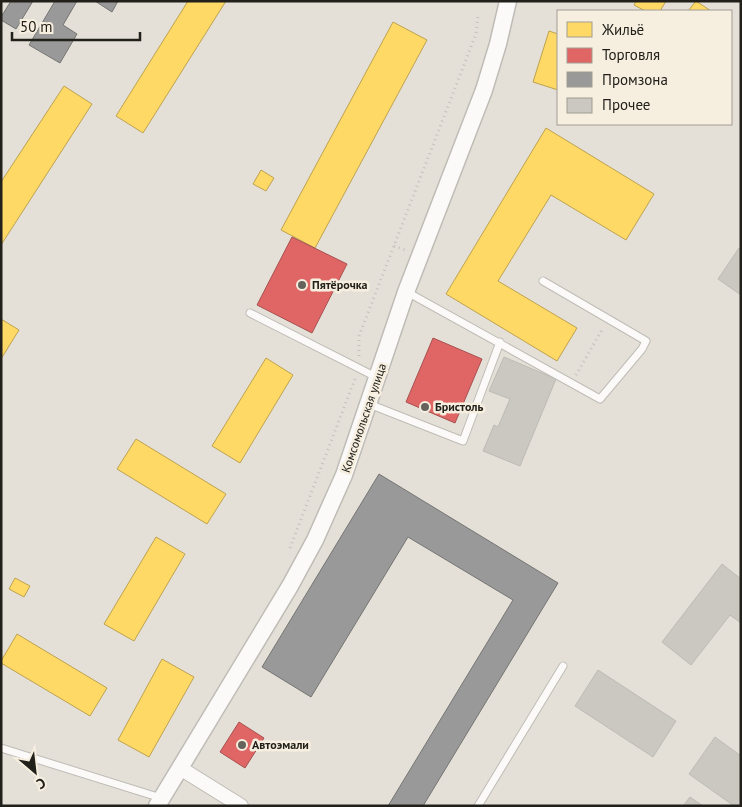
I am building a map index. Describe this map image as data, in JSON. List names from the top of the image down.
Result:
{
  "streets": {
    "street": ["Комсомольская улица"]
  },
  "places": ["Пятёрочка", "Бристоль", "Автоэмали"],
  "legend": [
    "Жильё",
    "Торговля",
    "Промзона",
    "Прочее"
  ],
  "scale_bar": "50 m",
  "north": "bottom right"
}
